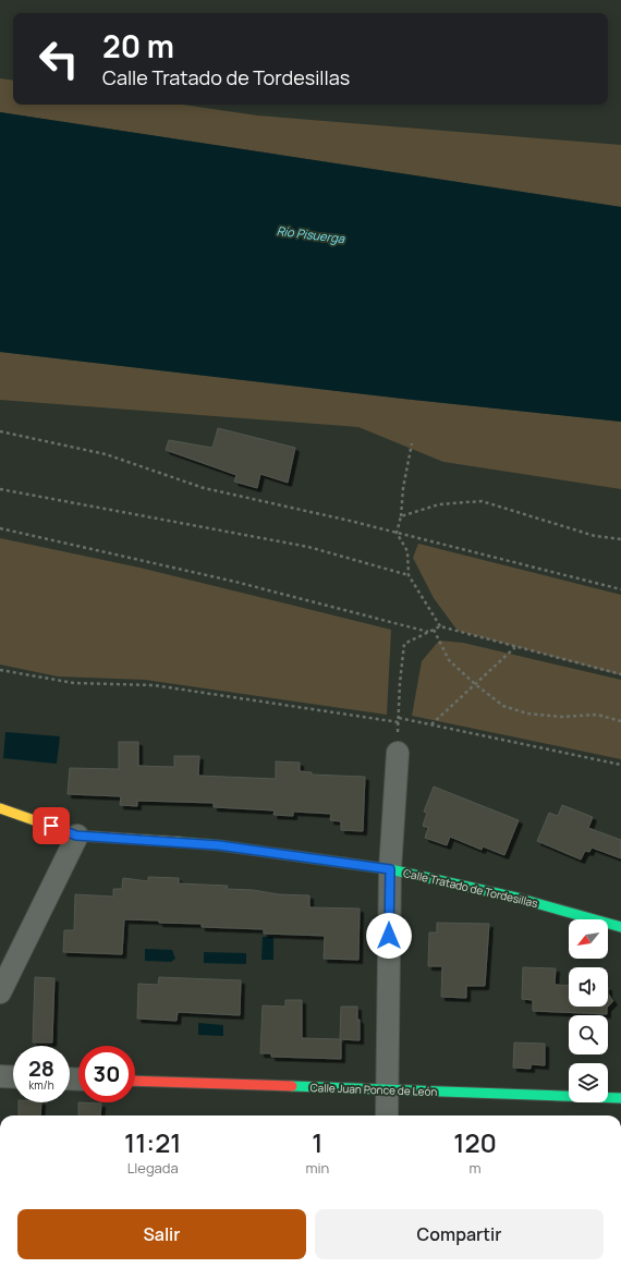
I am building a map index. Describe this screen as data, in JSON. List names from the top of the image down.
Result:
{
  "streets": {
    "street": ["Calle Tratado de Tordesillas", "Calle Juan Ponce de León"]
  },
  "water": ["Río Pisuerga"],
  "north": "bottom left",
  "page": {
    "turn": ["20 m", "Calle Tratado de Tordesillas"],
    "speed": "28 km/h",
    "limit": "30",
    "eta": [
      "11:21",
      "Llegada",
      "1",
      "min",
      "120",
      "m"
    ],
    "buttons": ["Salir", "Compartir"]
  }
}
